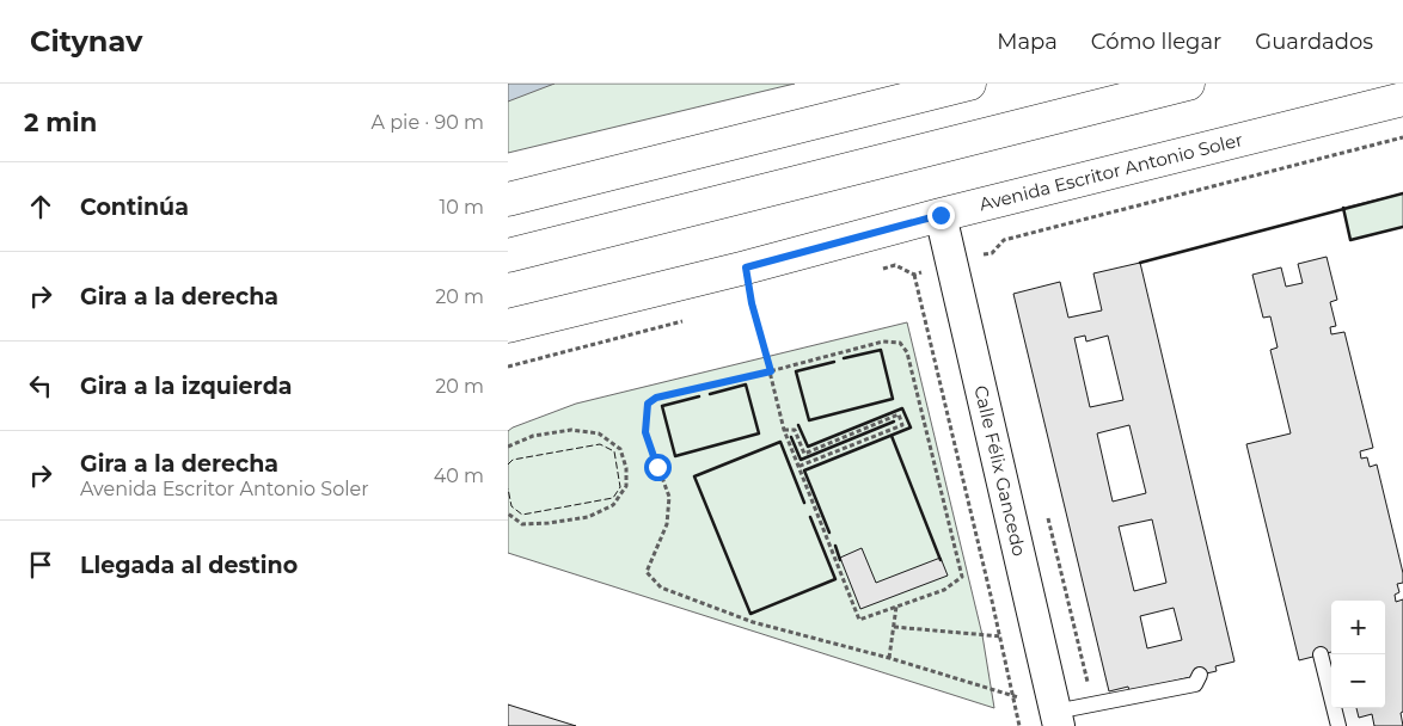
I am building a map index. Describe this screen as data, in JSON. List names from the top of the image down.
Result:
{
  "streets": {
    "street": ["Avenida Escritor Antonio Soler", "Calle Félix Gancedo"]
  },
  "crossings": [
    ["Avenida Escritor Antonio Soler", "Calle Félix Gancedo"]
  ],
  "page": {
    "header": "Citynav",
    "nav": ["Mapa", "Cómo llegar", "Guardados"],
    "heading": ["2 min", "A pie · 90 m"],
    "list": [
      ["Continúa", "10 m"],
      ["Gira a la derecha", "20 m"],
      ["Gira a la izquierda", "20 m"],
      ["Gira a la derecha", "Avenida Escritor Antonio Soler", "40 m"],
      "Llegada al destino"
    ],
    "map_buttons": ["+", "−"]
  }
}
